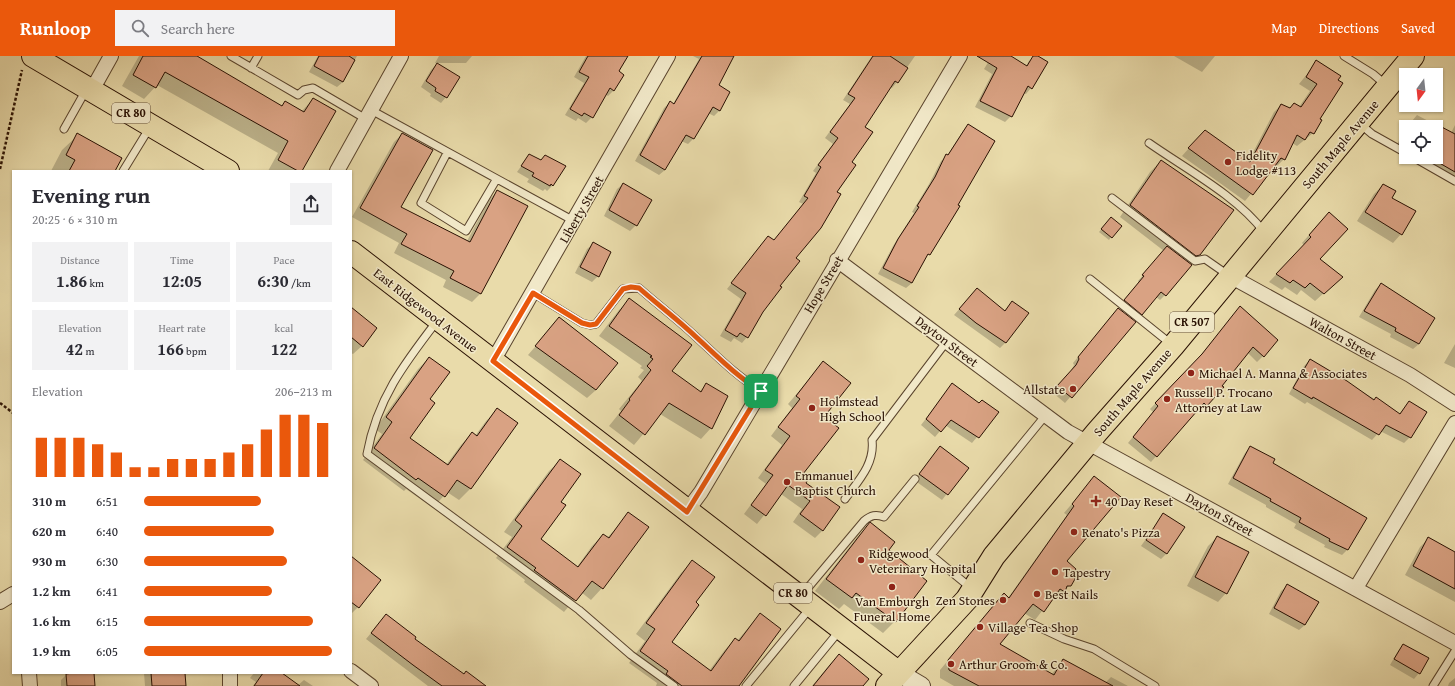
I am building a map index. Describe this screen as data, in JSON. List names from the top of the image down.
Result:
{
  "streets": {
    "main road": [
      "CR 80",
      "South Maple Avenue",
      "East Ridgewood Avenue",
      "CR 507"
    ],
    "street": [
      "Liberty Street",
      "Hope Street",
      "Walton Street",
      "Dayton Street"
    ]
  },
  "crossings": [
    ["South Maple Avenue", "East Ridgewood Avenue"],
    ["South Maple Avenue", "Walton Street"],
    ["South Maple Avenue", "Dayton Street"],
    ["Liberty Street", "East Ridgewood Avenue"],
    ["Hope Street", "East Ridgewood Avenue"],
    ["Hope Street", "Dayton Street"]
  ],
  "places": {
    "other": [
      "Fidelity Lodge #113",
      "Michael A. Manna & Associates",
      "Allstate",
      "Russell P. Trocano Attorney at Law",
      "Holmstead High School",
      "Emmanuel Baptist Church",
      "Renato's Pizza",
      "Ridgewood Veterinary Hospital",
      "Tapestry",
      "Van Emburgh Funeral Home",
      "Best Nails",
      "Zen Stones",
      "Village Tea Shop",
      "Arthur Groom & Co."
    ],
    "health": ["40 Day Reset"]
  },
  "north": "bottom",
  "page": {
    "header": "Runloop",
    "search": "Search here",
    "nav": ["Map", "Directions", "Saved"],
    "heading": ["Evening run", "20:25 · 6 × 310 m"],
    "stats": [
      ["Distance", "1.86 km"],
      ["Time", "12:05"],
      ["Pace", "6:30 /km"],
      ["Elevation", "42 m"],
      ["Heart rate", "166 bpm"],
      ["kcal", "122"]
    ],
    "chart": ["Elevation", "206–213 m"],
    "list": [
      {
        "name": "310 m",
        "note": "6:51"
      },
      {
        "name": "620 m",
        "note": "6:40"
      },
      {
        "name": "930 m",
        "note": "6:30"
      },
      {
        "name": "1.2 km",
        "note": "6:41"
      },
      {
        "name": "1.6 km",
        "note": "6:15"
      },
      {
        "name": "1.9 km",
        "note": "6:05"
      }
    ]
  }
}
